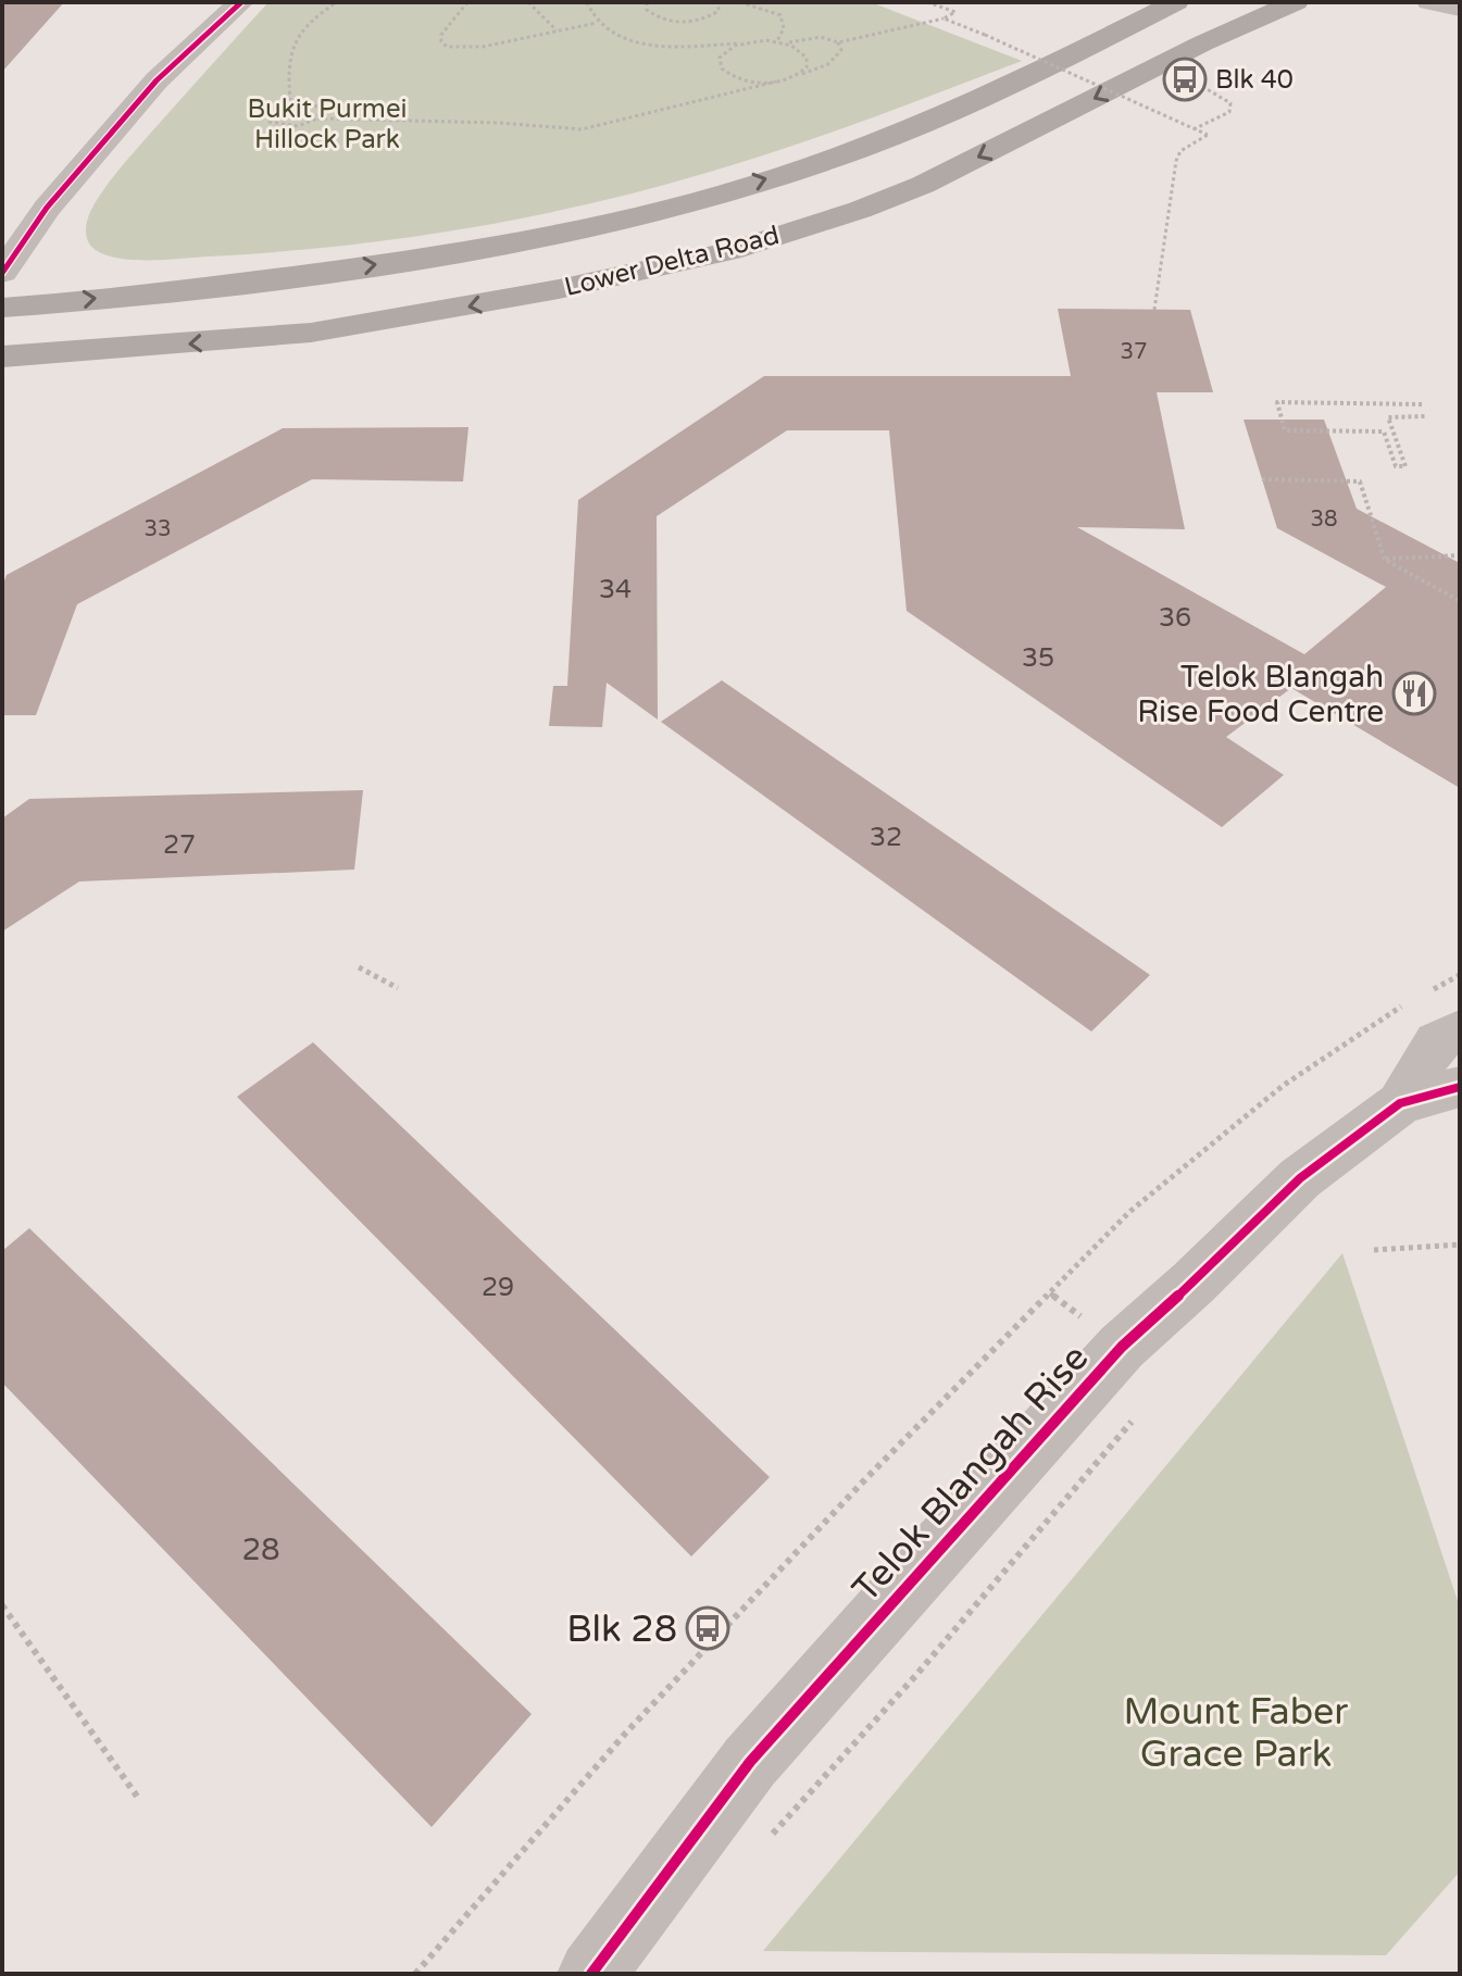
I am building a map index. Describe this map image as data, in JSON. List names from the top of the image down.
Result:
{
  "streets": {
    "main road": ["Lower Delta Road"],
    "street": ["Telok Blangah Rise"]
  },
  "parks": ["Bukit Purmei Hillock Park", "Mount Faber Grace Park"],
  "places": {
    "bus stop": ["Blk 40", "Blk 28"],
    "restaurant": ["Telok Blangah Rise Food Centre"]
  },
  "house_numbers": [
    "37",
    "38",
    "33",
    "34",
    "36",
    "35",
    "32",
    "27",
    "29",
    "28"
  ]
}
